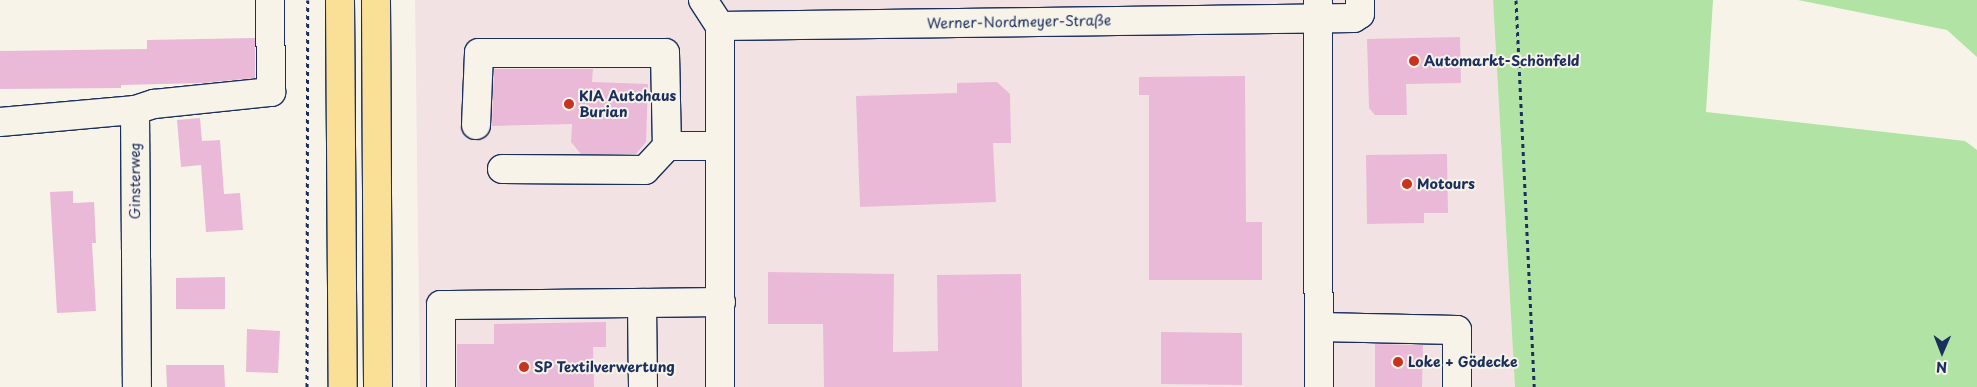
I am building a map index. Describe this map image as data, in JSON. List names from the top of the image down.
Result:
{
  "streets": {
    "street": ["Werner-Nordmeyer-Straße", "Ginsterweg"]
  },
  "places": [
    "Automarkt-Schönfeld",
    "KIA Autohaus Burian",
    "Motours",
    "Loke + Gödecke",
    "SP Textilverwertung"
  ],
  "north": "bottom"
}
